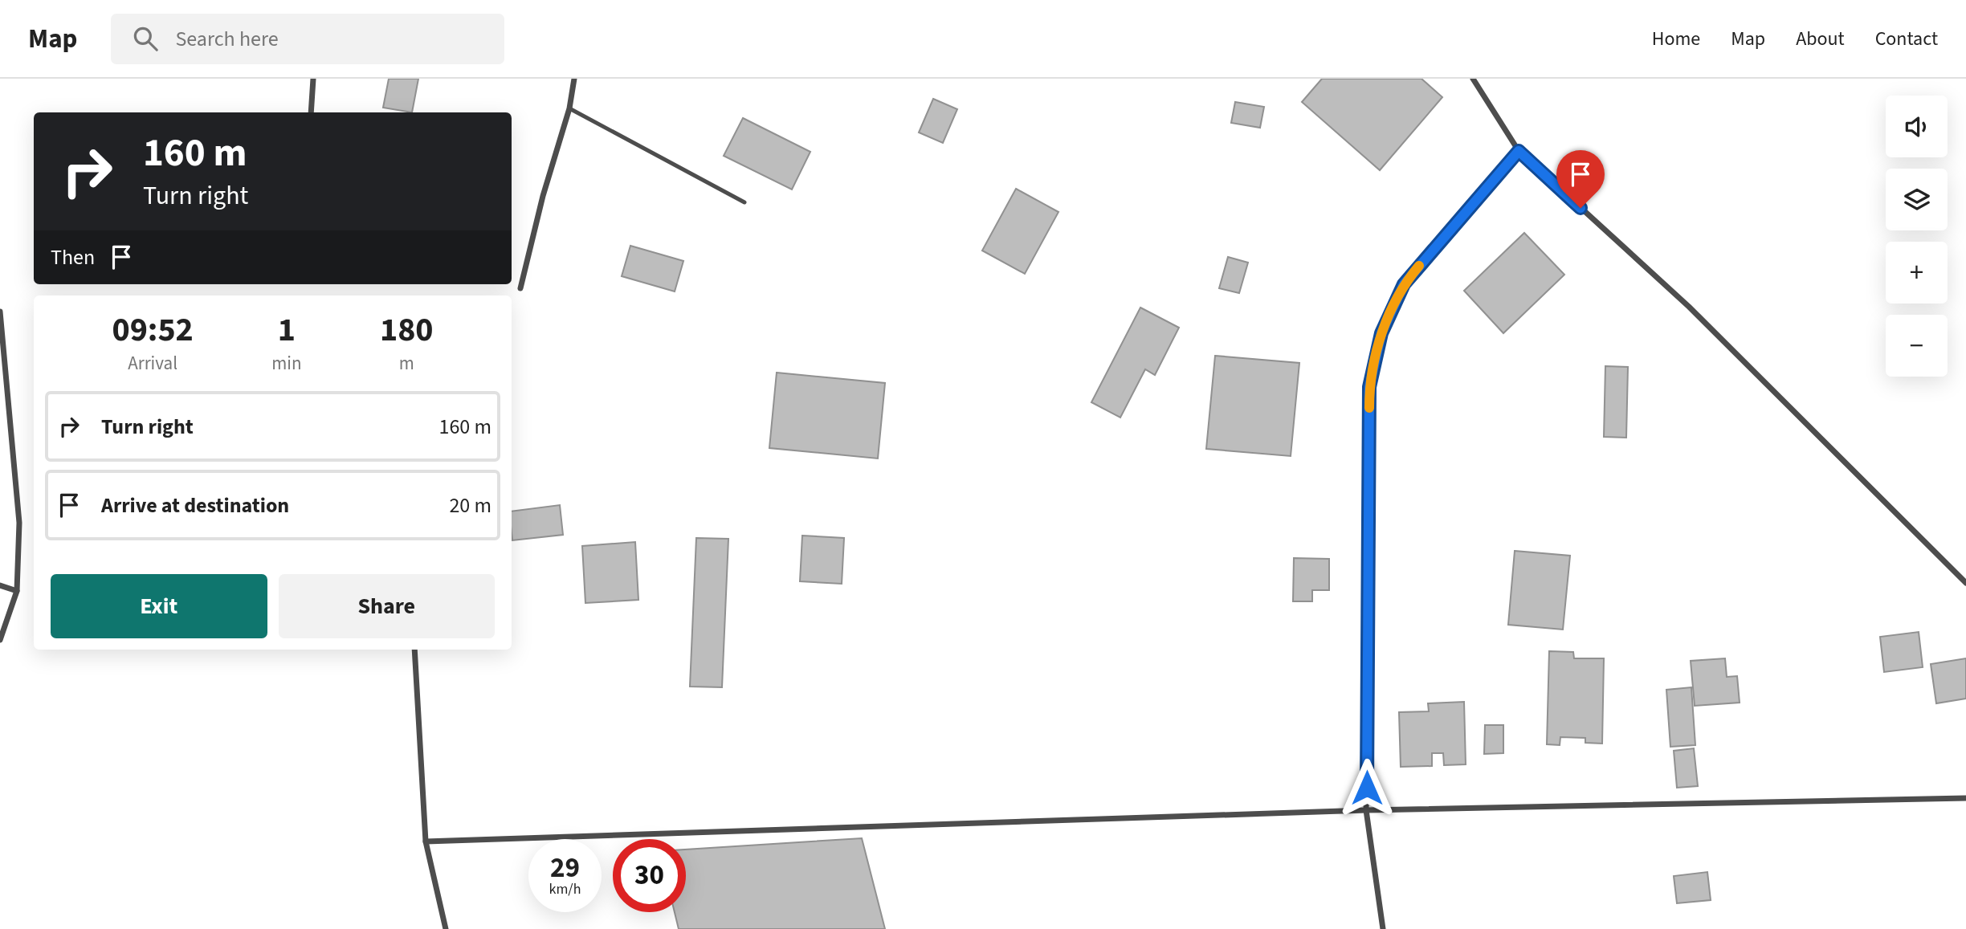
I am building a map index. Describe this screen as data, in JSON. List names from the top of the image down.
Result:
{
  "page": {
    "header": "Map",
    "search": "Search here",
    "nav": [
      "Home",
      "Map",
      "About",
      "Contact"
    ],
    "map_buttons": ["+", "−"],
    "turn": ["160 m", "Turn right"],
    "then": "Then",
    "eta": [
      "09:52",
      "Arrival",
      "1",
      "min",
      "180",
      "m"
    ],
    "list": [
      {
        "name": "Turn right",
        "value": "160 m"
      },
      {
        "name": "Arrive at destination",
        "value": "20 m"
      }
    ],
    "buttons": ["Exit", "Share"],
    "speed": "29 km/h",
    "limit": "30"
  }
}
